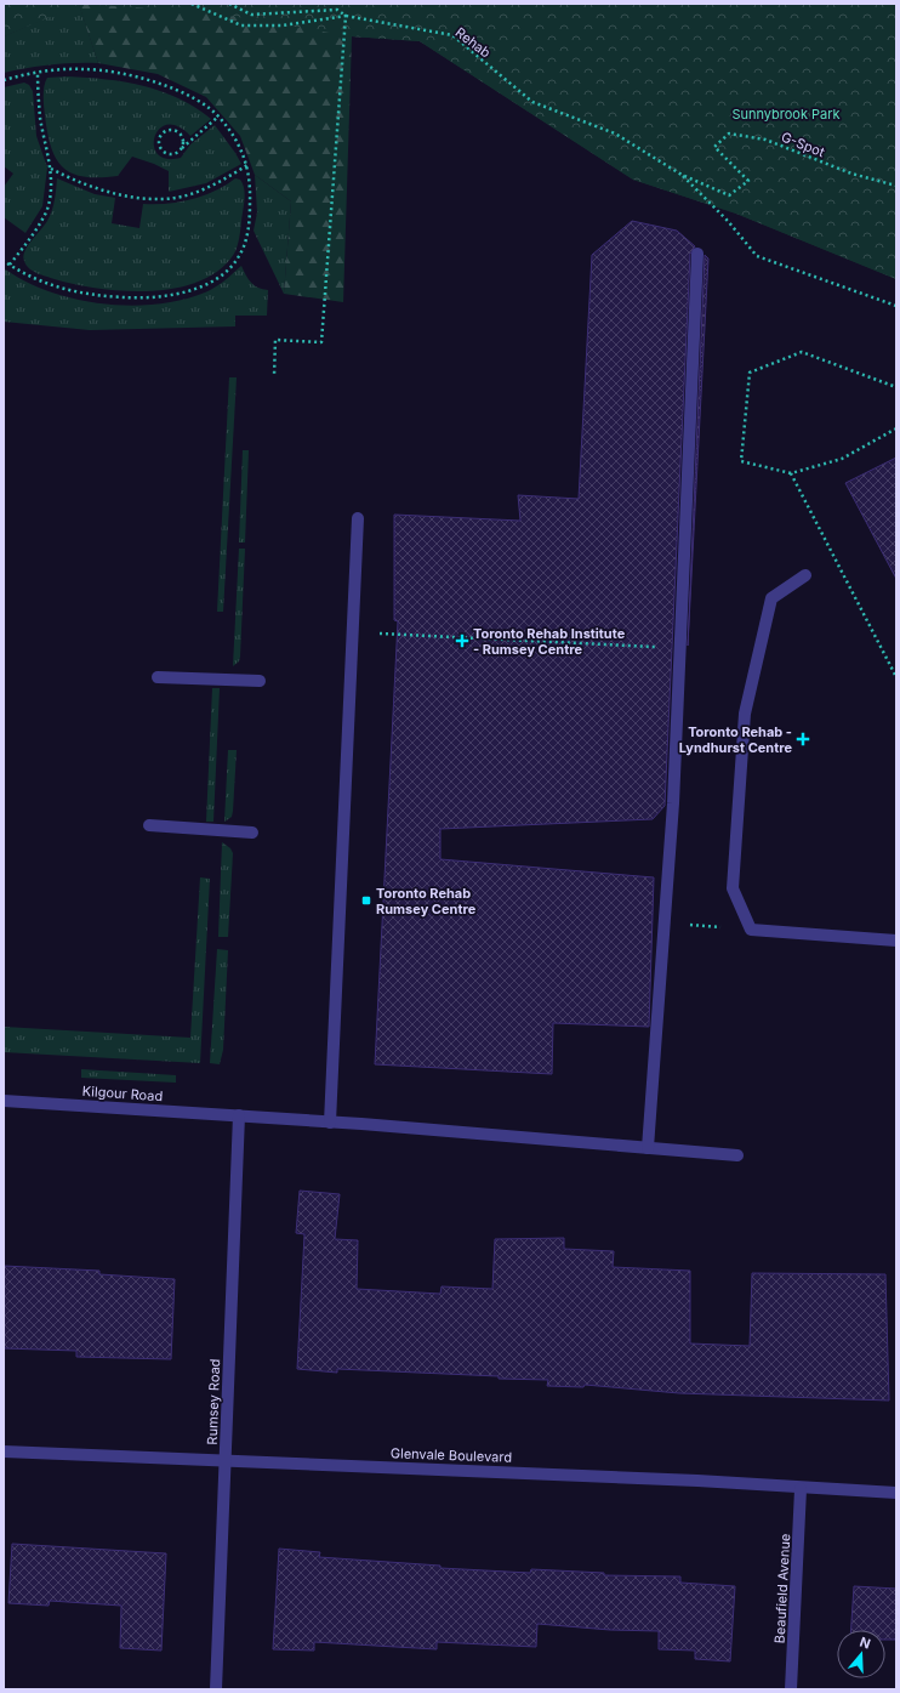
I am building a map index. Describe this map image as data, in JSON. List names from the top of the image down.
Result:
{
  "streets": {
    "street": [
      "Kilgour Road",
      "Rumsey Road",
      "Glenvale Boulevard",
      "Beaufield Avenue"
    ],
    "path": ["Rehab", "G-Spot"]
  },
  "crossings": [
    ["Rehab", "G-Spot"],
    ["Kilgour Road", "Rumsey Road"],
    ["Rumsey Road", "Glenvale Boulevard"],
    ["Glenvale Boulevard", "Beaufield Avenue"]
  ],
  "parks": ["Sunnybrook Park"],
  "places": {
    "health": ["Toronto Rehab Institute - Rumsey Centre", "Toronto Rehab - Lyndhurst Centre"],
    "transit": ["Toronto Rehab Rumsey Centre"]
  },
  "north": "top"
}
